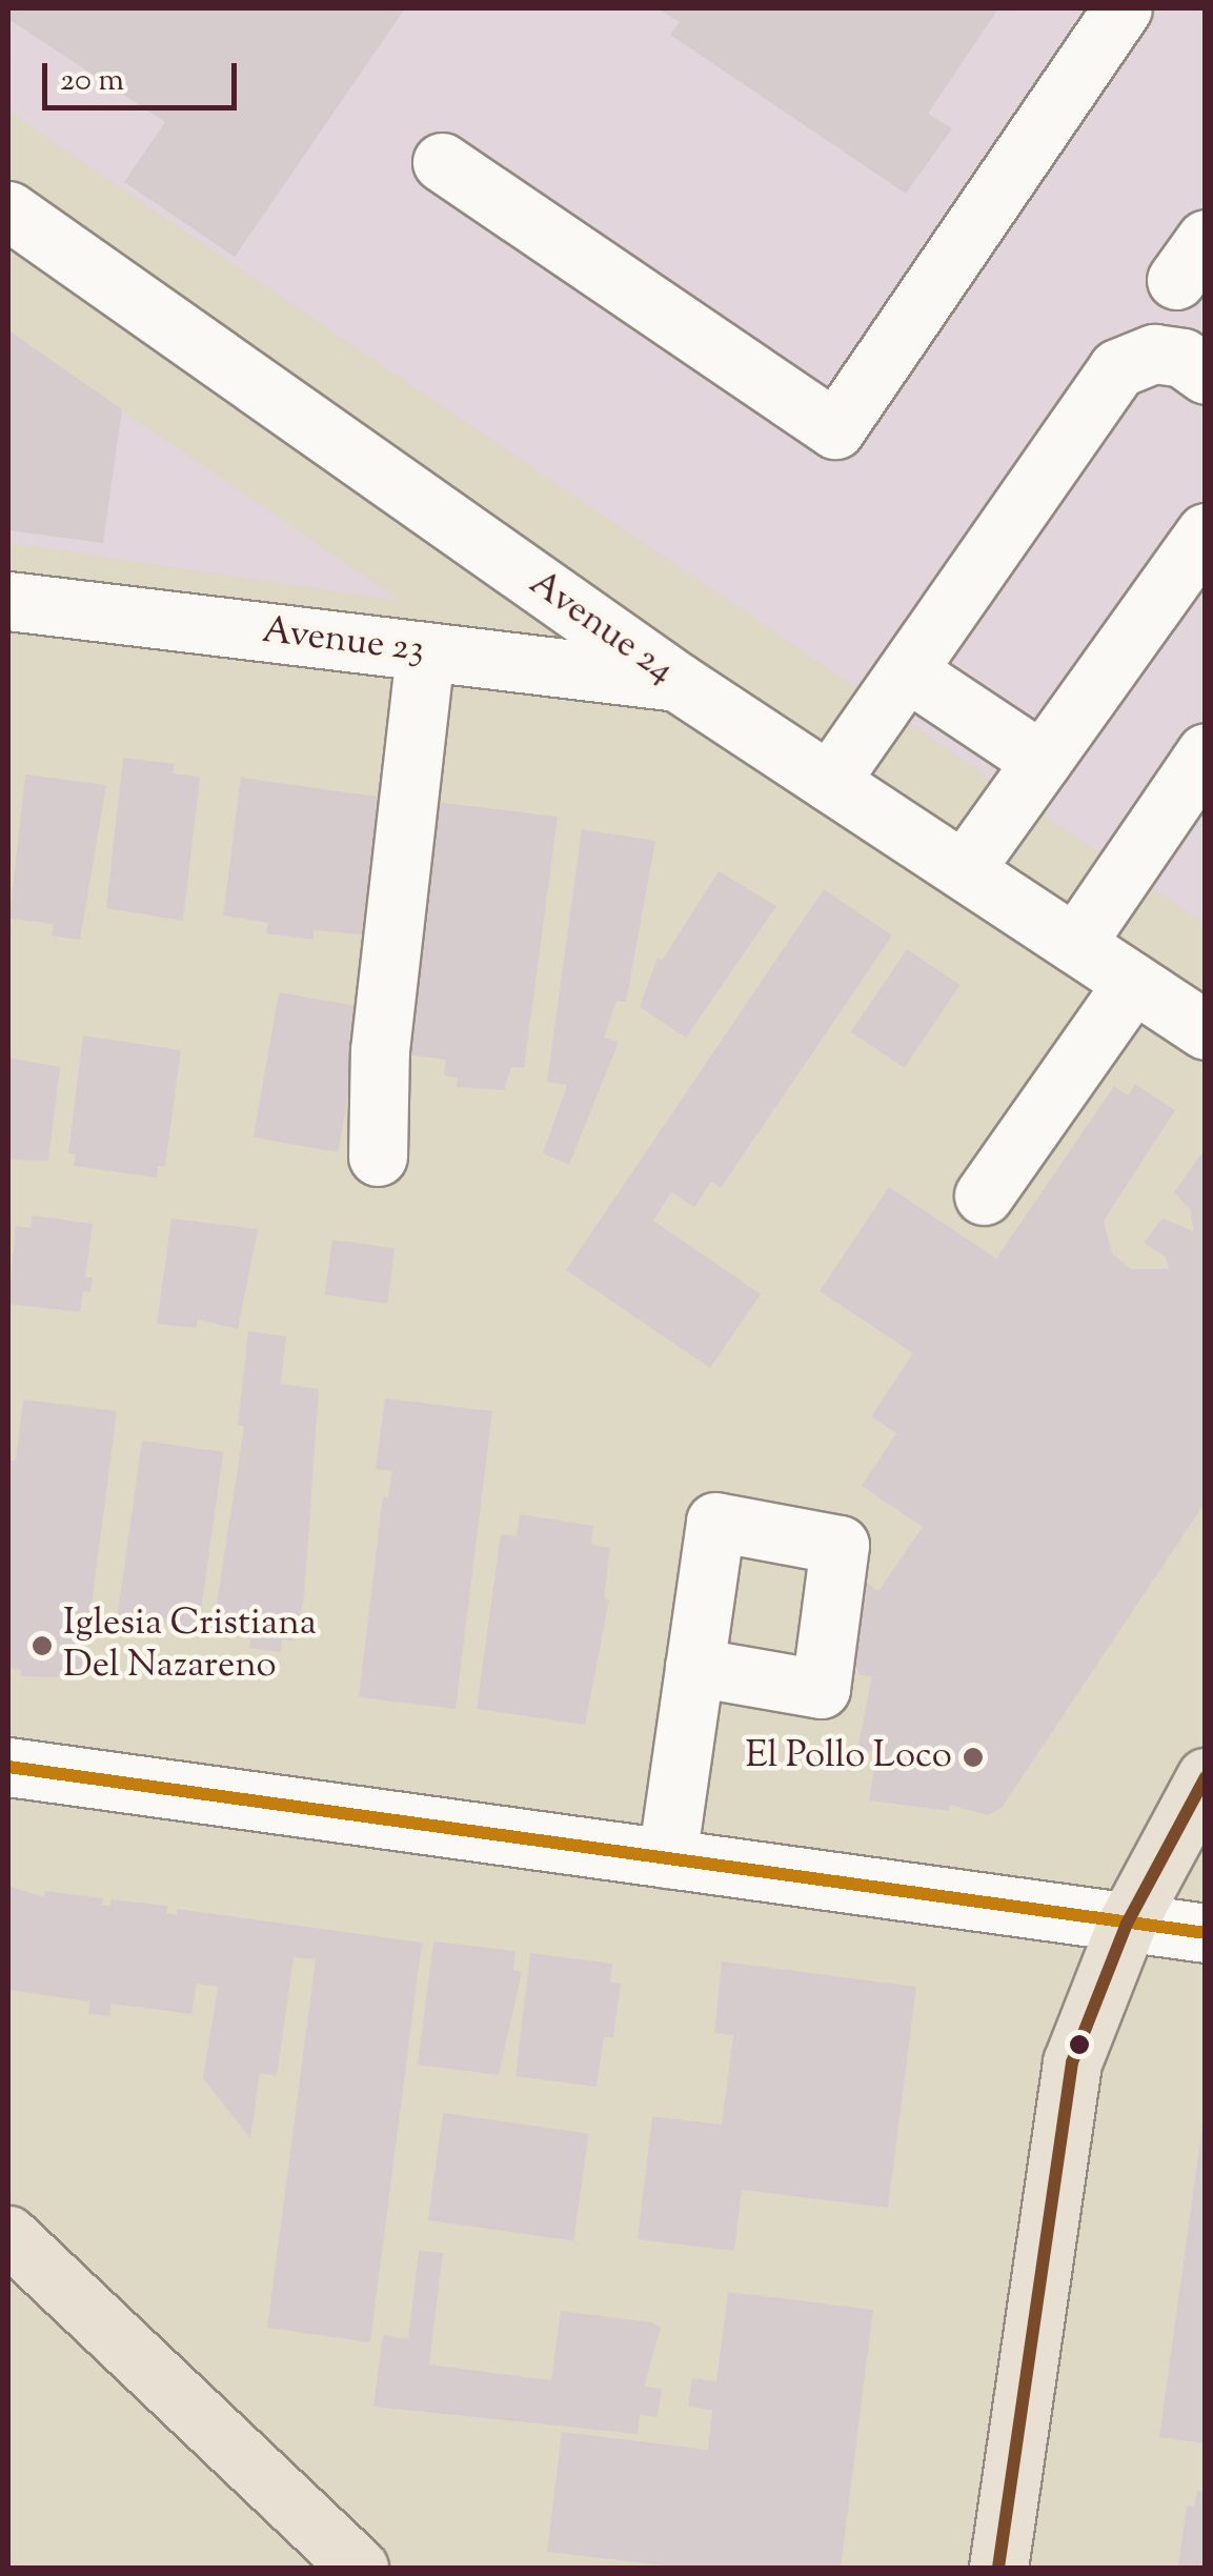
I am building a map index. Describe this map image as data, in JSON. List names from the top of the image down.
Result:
{
  "streets": {
    "street": ["Avenue 24", "Avenue 23"]
  },
  "crossings": [
    ["Avenue 24", "Avenue 23"]
  ],
  "places": ["Iglesia Cristiana Del Nazareno", "El Pollo Loco"],
  "scale_bar": "20 m"
}
